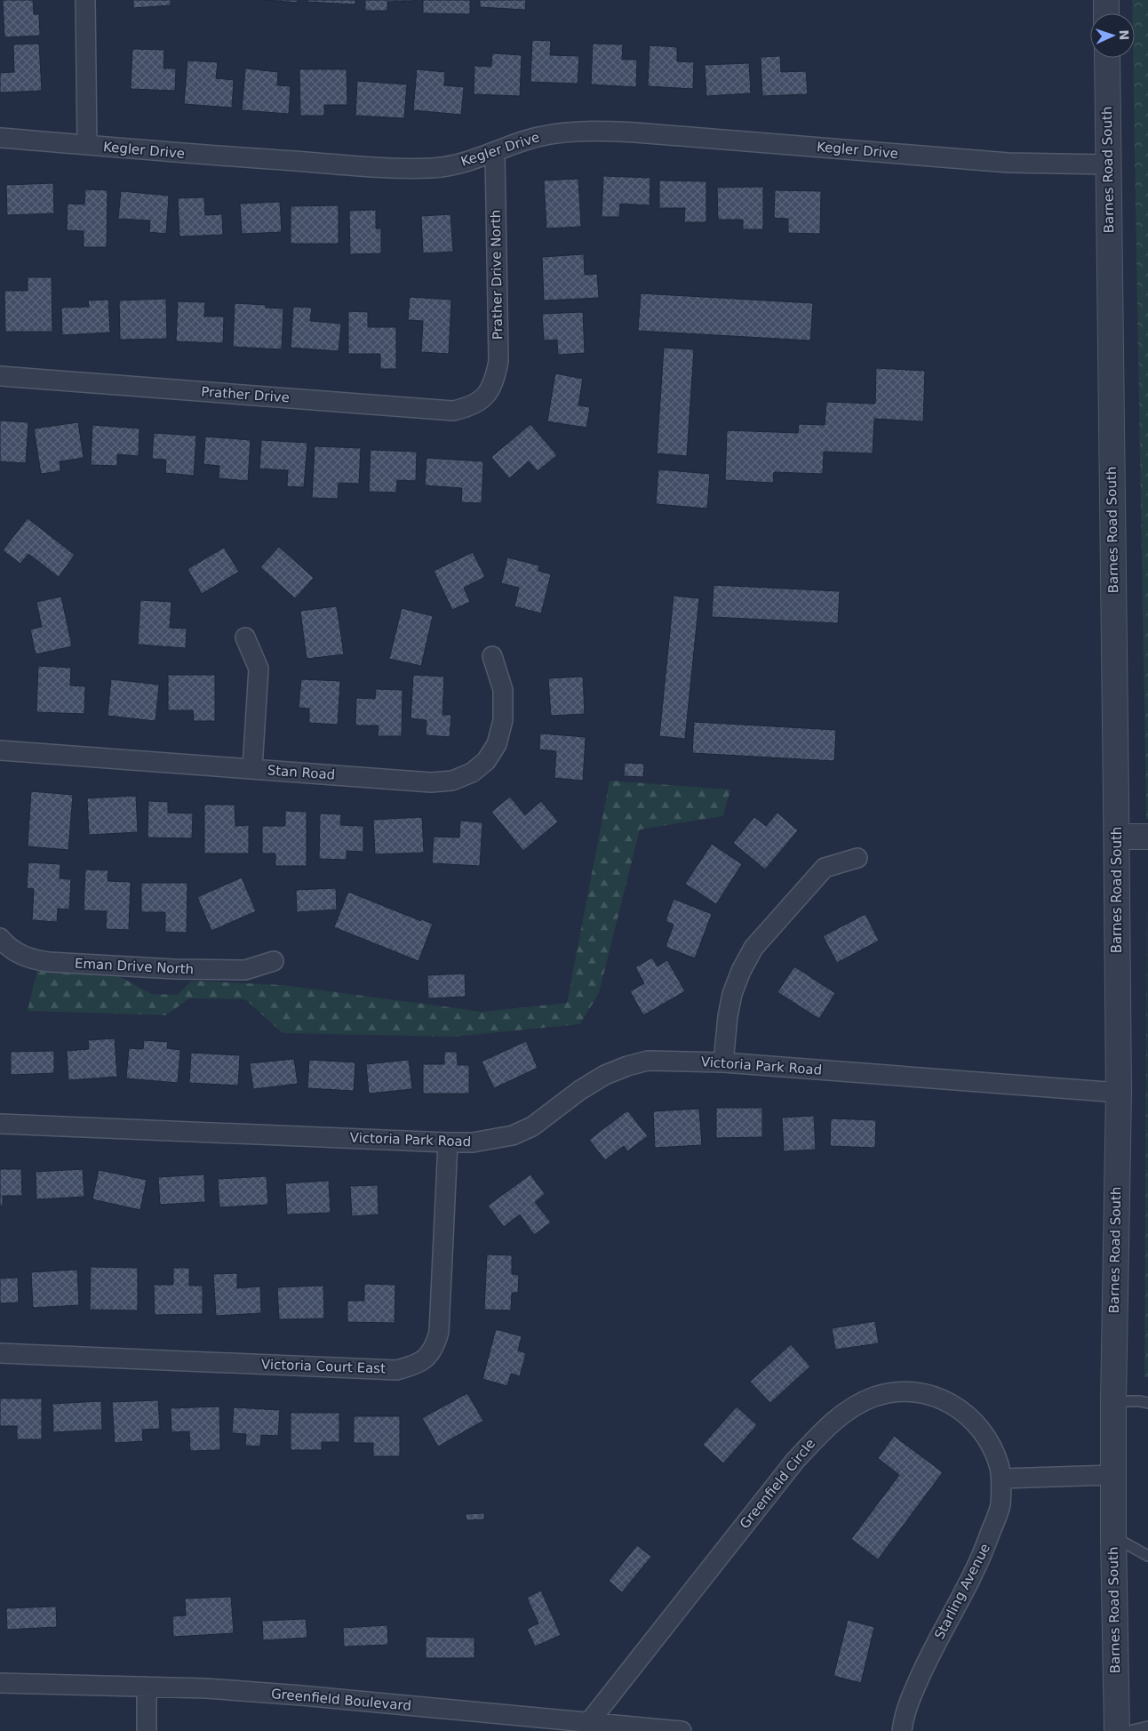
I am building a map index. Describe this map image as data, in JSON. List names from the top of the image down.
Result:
{
  "streets": {
    "street": [
      "Kegler Drive",
      "Barnes Road South",
      "Prather Drive North",
      "Prather Drive",
      "Stan Road",
      "Eman Drive North",
      "Victoria Park Road",
      "Victoria Court East",
      "Greenfield Circle",
      "Starling Avenue",
      "Greenfield Boulevard"
    ]
  },
  "crossings": [
    ["Kegler Drive", "Barnes Road South"],
    ["Kegler Drive", "Prather Drive North"],
    ["Barnes Road South", "Victoria Park Road"],
    ["Prather Drive North", "Prather Drive"],
    ["Victoria Park Road", "Victoria Court East"],
    ["Greenfield Circle", "Starling Avenue"],
    ["Greenfield Circle", "Greenfield Boulevard"]
  ],
  "north": "right"
}
